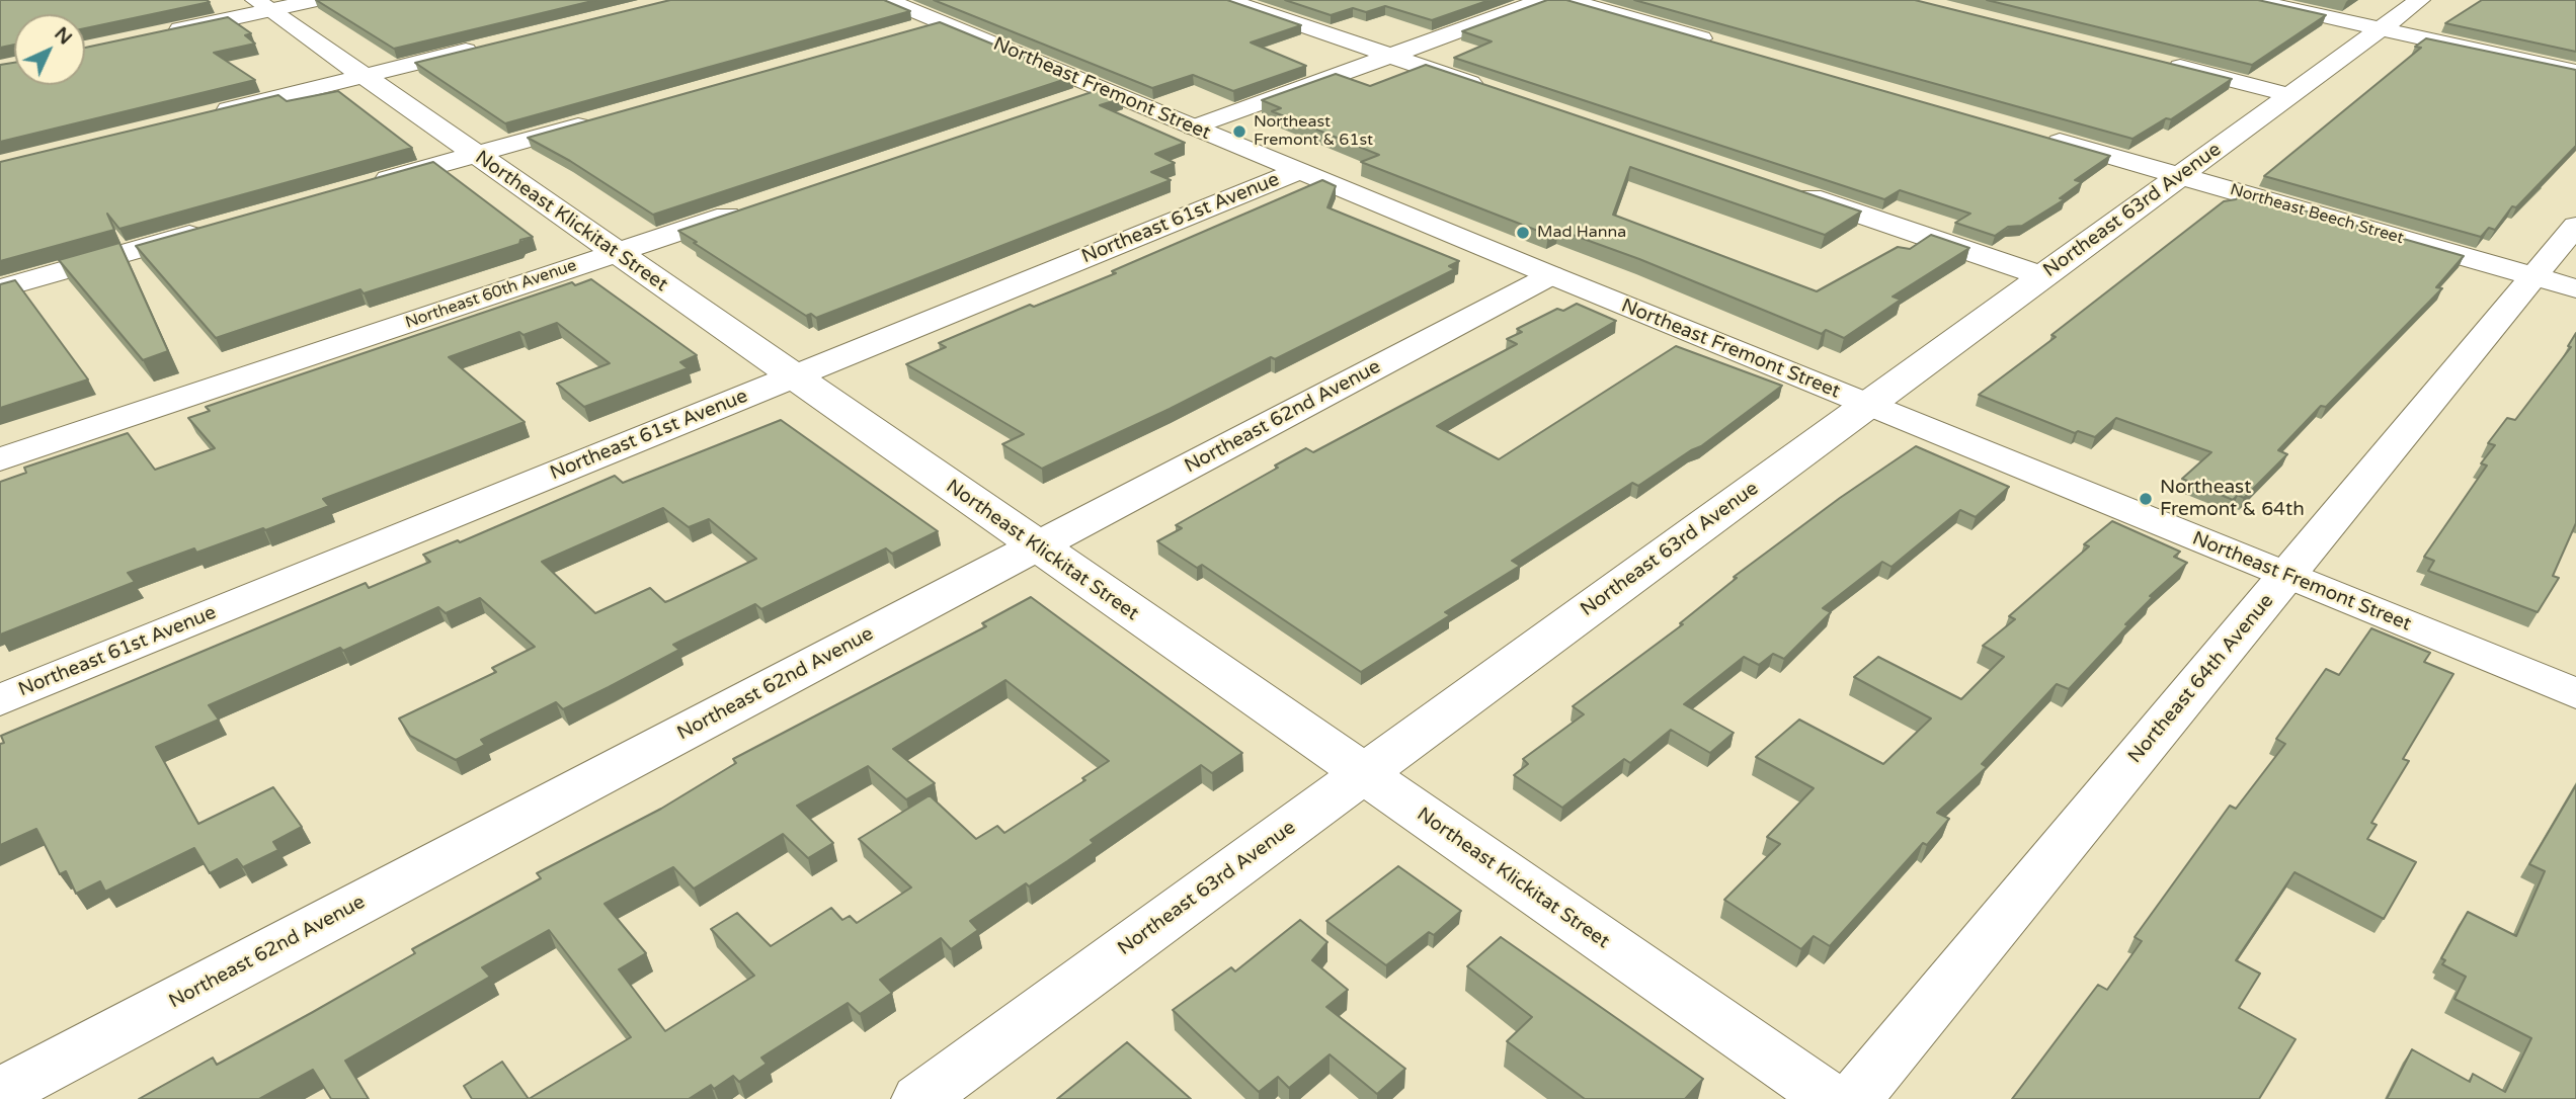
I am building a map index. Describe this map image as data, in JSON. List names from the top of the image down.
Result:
{
  "streets": {
    "street": [
      "Northeast Fremont Street",
      "Northeast 63rd Avenue",
      "Northeast Beech Street",
      "Northeast 61st Avenue",
      "Northeast Klickitat Street",
      "Northeast 60th Avenue",
      "Northeast 62nd Avenue",
      "Northeast 64th Avenue"
    ]
  },
  "crossings": [
    ["Northeast Fremont Street", "Northeast 63rd Avenue"],
    ["Northeast Fremont Street", "Northeast 61st Avenue"],
    ["Northeast Fremont Street", "Northeast 62nd Avenue"],
    ["Northeast Fremont Street", "Northeast 64th Avenue"],
    ["Northeast 63rd Avenue", "Northeast Beech Street"],
    ["Northeast 63rd Avenue", "Northeast Klickitat Street"],
    ["Northeast Beech Street", "Northeast 64th Avenue"],
    ["Northeast 61st Avenue", "Northeast Klickitat Street"],
    ["Northeast Klickitat Street", "Northeast 60th Avenue"],
    ["Northeast Klickitat Street", "Northeast 62nd Avenue"]
  ],
  "places": ["Northeast Fremont & 61st", "Mad Hanna", "Northeast Fremont & 64th"],
  "north": "top right"
}
